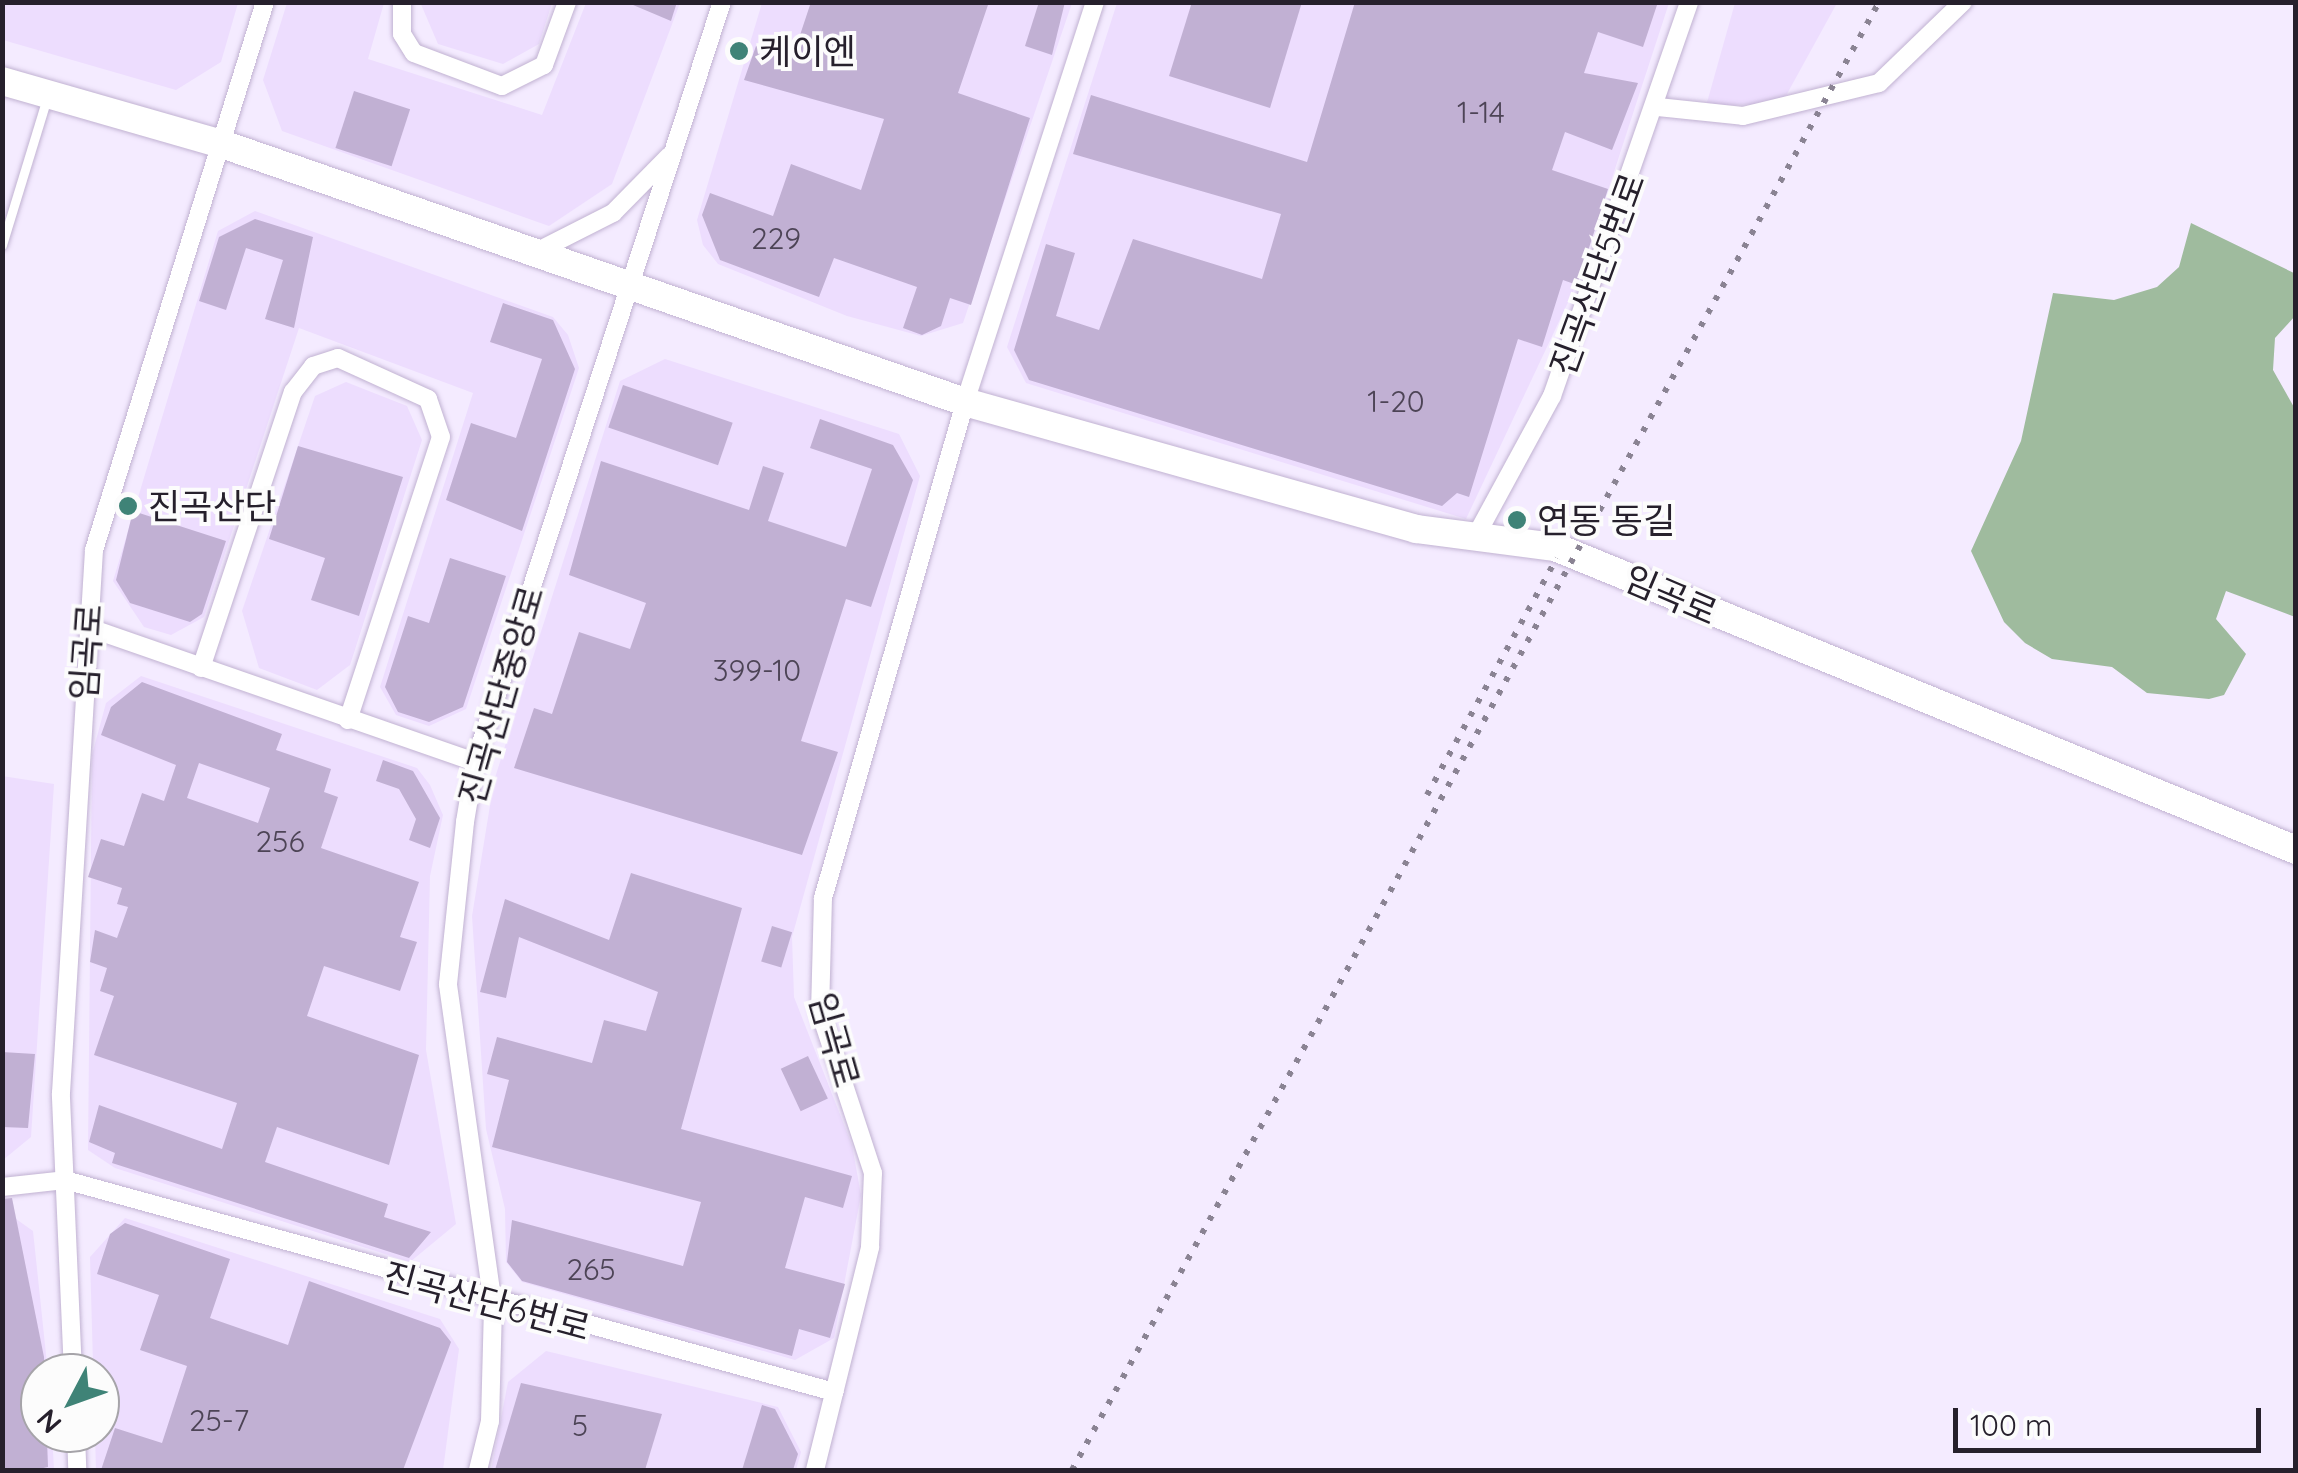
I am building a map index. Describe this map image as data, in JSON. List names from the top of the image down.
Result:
{
  "streets": {
    "main road": ["임곡로"],
    "street": ["진곡산단5번로", "진곡산단중앙로", "진곡산단6번로"]
  },
  "crossings": [
    ["진곡산단5번로", "임곡로"],
    ["임곡로", "진곡산단중앙로"],
    ["임곡로", "진곡산단6번로"],
    ["진곡산단중앙로", "진곡산단6번로"]
  ],
  "places": ["케이엔", "진곡산단", "연동 동길"],
  "house_numbers": [
    "1-14",
    "229",
    "1-20",
    "399-10",
    "256",
    "265",
    "25-7",
    "5"
  ],
  "scale_bar": "100 m",
  "north": "bottom left"
}
